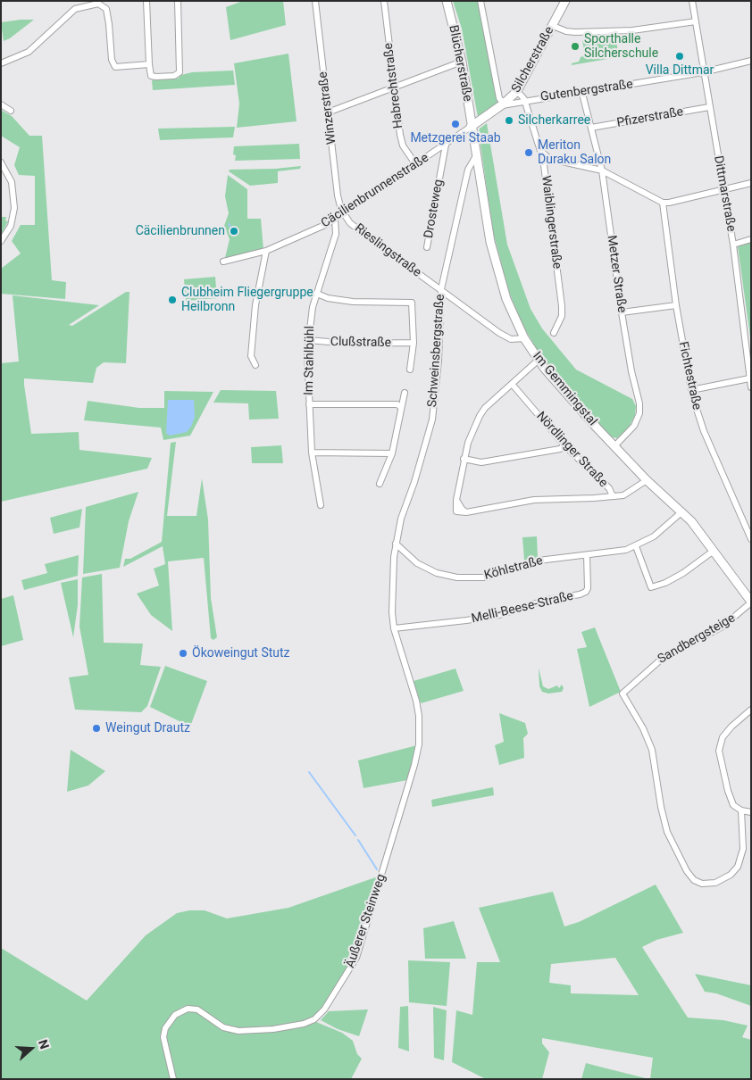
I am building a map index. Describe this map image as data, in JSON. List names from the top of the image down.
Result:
{
  "streets": {
    "street": [
      "Silcherstraße",
      "Blücherstraße",
      "Habrechtstraße",
      "Gutenbergstraße",
      "Winzerstraße",
      "Pfizerstraße",
      "Cäcilienbrunnenstraße",
      "Dittmarstraße",
      "Drosteweg",
      "Waiblingerstraße",
      "Rieslingstraße",
      "Metzer Straße",
      "Clußstraße",
      "Schweinsbergstraße",
      "Im Stahlbühl",
      "Fichtestraße",
      "Im Gemmingstal",
      "Nördlinger Straße",
      "Köhlstraße",
      "Melli-Beese-Straße",
      "Sandbergsteige",
      "Äußerer Steinweg"
    ]
  },
  "crossings": [
    ["Silcherstraße", "Blücherstraße"],
    ["Silcherstraße", "Gutenbergstraße"],
    ["Silcherstraße", "Cäcilienbrunnenstraße"],
    ["Silcherstraße", "Waiblingerstraße"],
    ["Silcherstraße", "Im Gemmingstal"],
    ["Blücherstraße", "Cäcilienbrunnenstraße"],
    ["Blücherstraße", "Im Gemmingstal"],
    ["Habrechtstraße", "Cäcilienbrunnenstraße"],
    ["Gutenbergstraße", "Dittmarstraße"],
    ["Gutenbergstraße", "Waiblingerstraße"],
    ["Gutenbergstraße", "Metzer Straße"],
    ["Winzerstraße", "Cäcilienbrunnenstraße"],
    ["Winzerstraße", "Rieslingstraße"],
    ["Pfizerstraße", "Dittmarstraße"],
    ["Pfizerstraße", "Metzer Straße"],
    ["Cäcilienbrunnenstraße", "Drosteweg"],
    ["Cäcilienbrunnenstraße", "Rieslingstraße"],
    ["Cäcilienbrunnenstraße", "Im Stahlbühl"],
    ["Cäcilienbrunnenstraße", "Im Gemmingstal"],
    ["Rieslingstraße", "Schweinsbergstraße"],
    ["Rieslingstraße", "Im Gemmingstal"],
    ["Metzer Straße", "Im Gemmingstal"],
    ["Clußstraße", "Im Stahlbühl"],
    ["Schweinsbergstraße", "Im Gemmingstal"],
    ["Schweinsbergstraße", "Köhlstraße"],
    ["Schweinsbergstraße", "Melli-Beese-Straße"],
    ["Schweinsbergstraße", "Äußerer Steinweg"],
    ["Im Gemmingstal", "Köhlstraße"],
    ["Im Gemmingstal", "Sandbergsteige"],
    ["Köhlstraße", "Melli-Beese-Straße"],
    ["Melli-Beese-Straße", "Äußerer Steinweg"]
  ],
  "places": [
    "Sporthalle Silcherschule",
    "Villa Dittmar",
    "Silcherkarree",
    "Metzgerei Staab",
    "Meriton Duraku Salon",
    "Cäcilienbrunnen",
    "Clubheim Fliegergruppe Heilbronn",
    "Ökoweingut Stutz",
    "Weingut Drautz"
  ],
  "north": "right"
}
